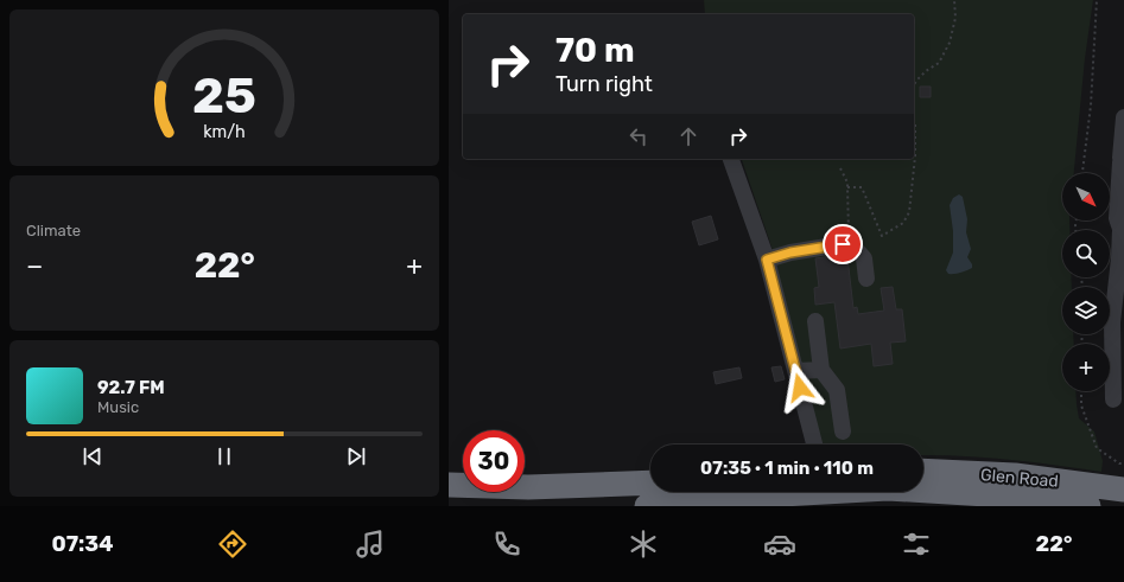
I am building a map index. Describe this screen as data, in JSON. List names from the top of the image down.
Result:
{
  "streets": {
    "highway": ["Glen Road"]
  },
  "north": "bottom right",
  "page": {
    "turn": ["70 m", "Turn right"],
    "map_buttons": "+",
    "tile": "Climate",
    "heat": ["−", "22°", "+"],
    "song": ["92.7 FM", "Music"],
    "limit": "30",
    "trip": "07:35 · 1 min · 110 m",
    "tabs": ["07:34", "22°"],
    "gauge": ["25", "km/h"]
  }
}
